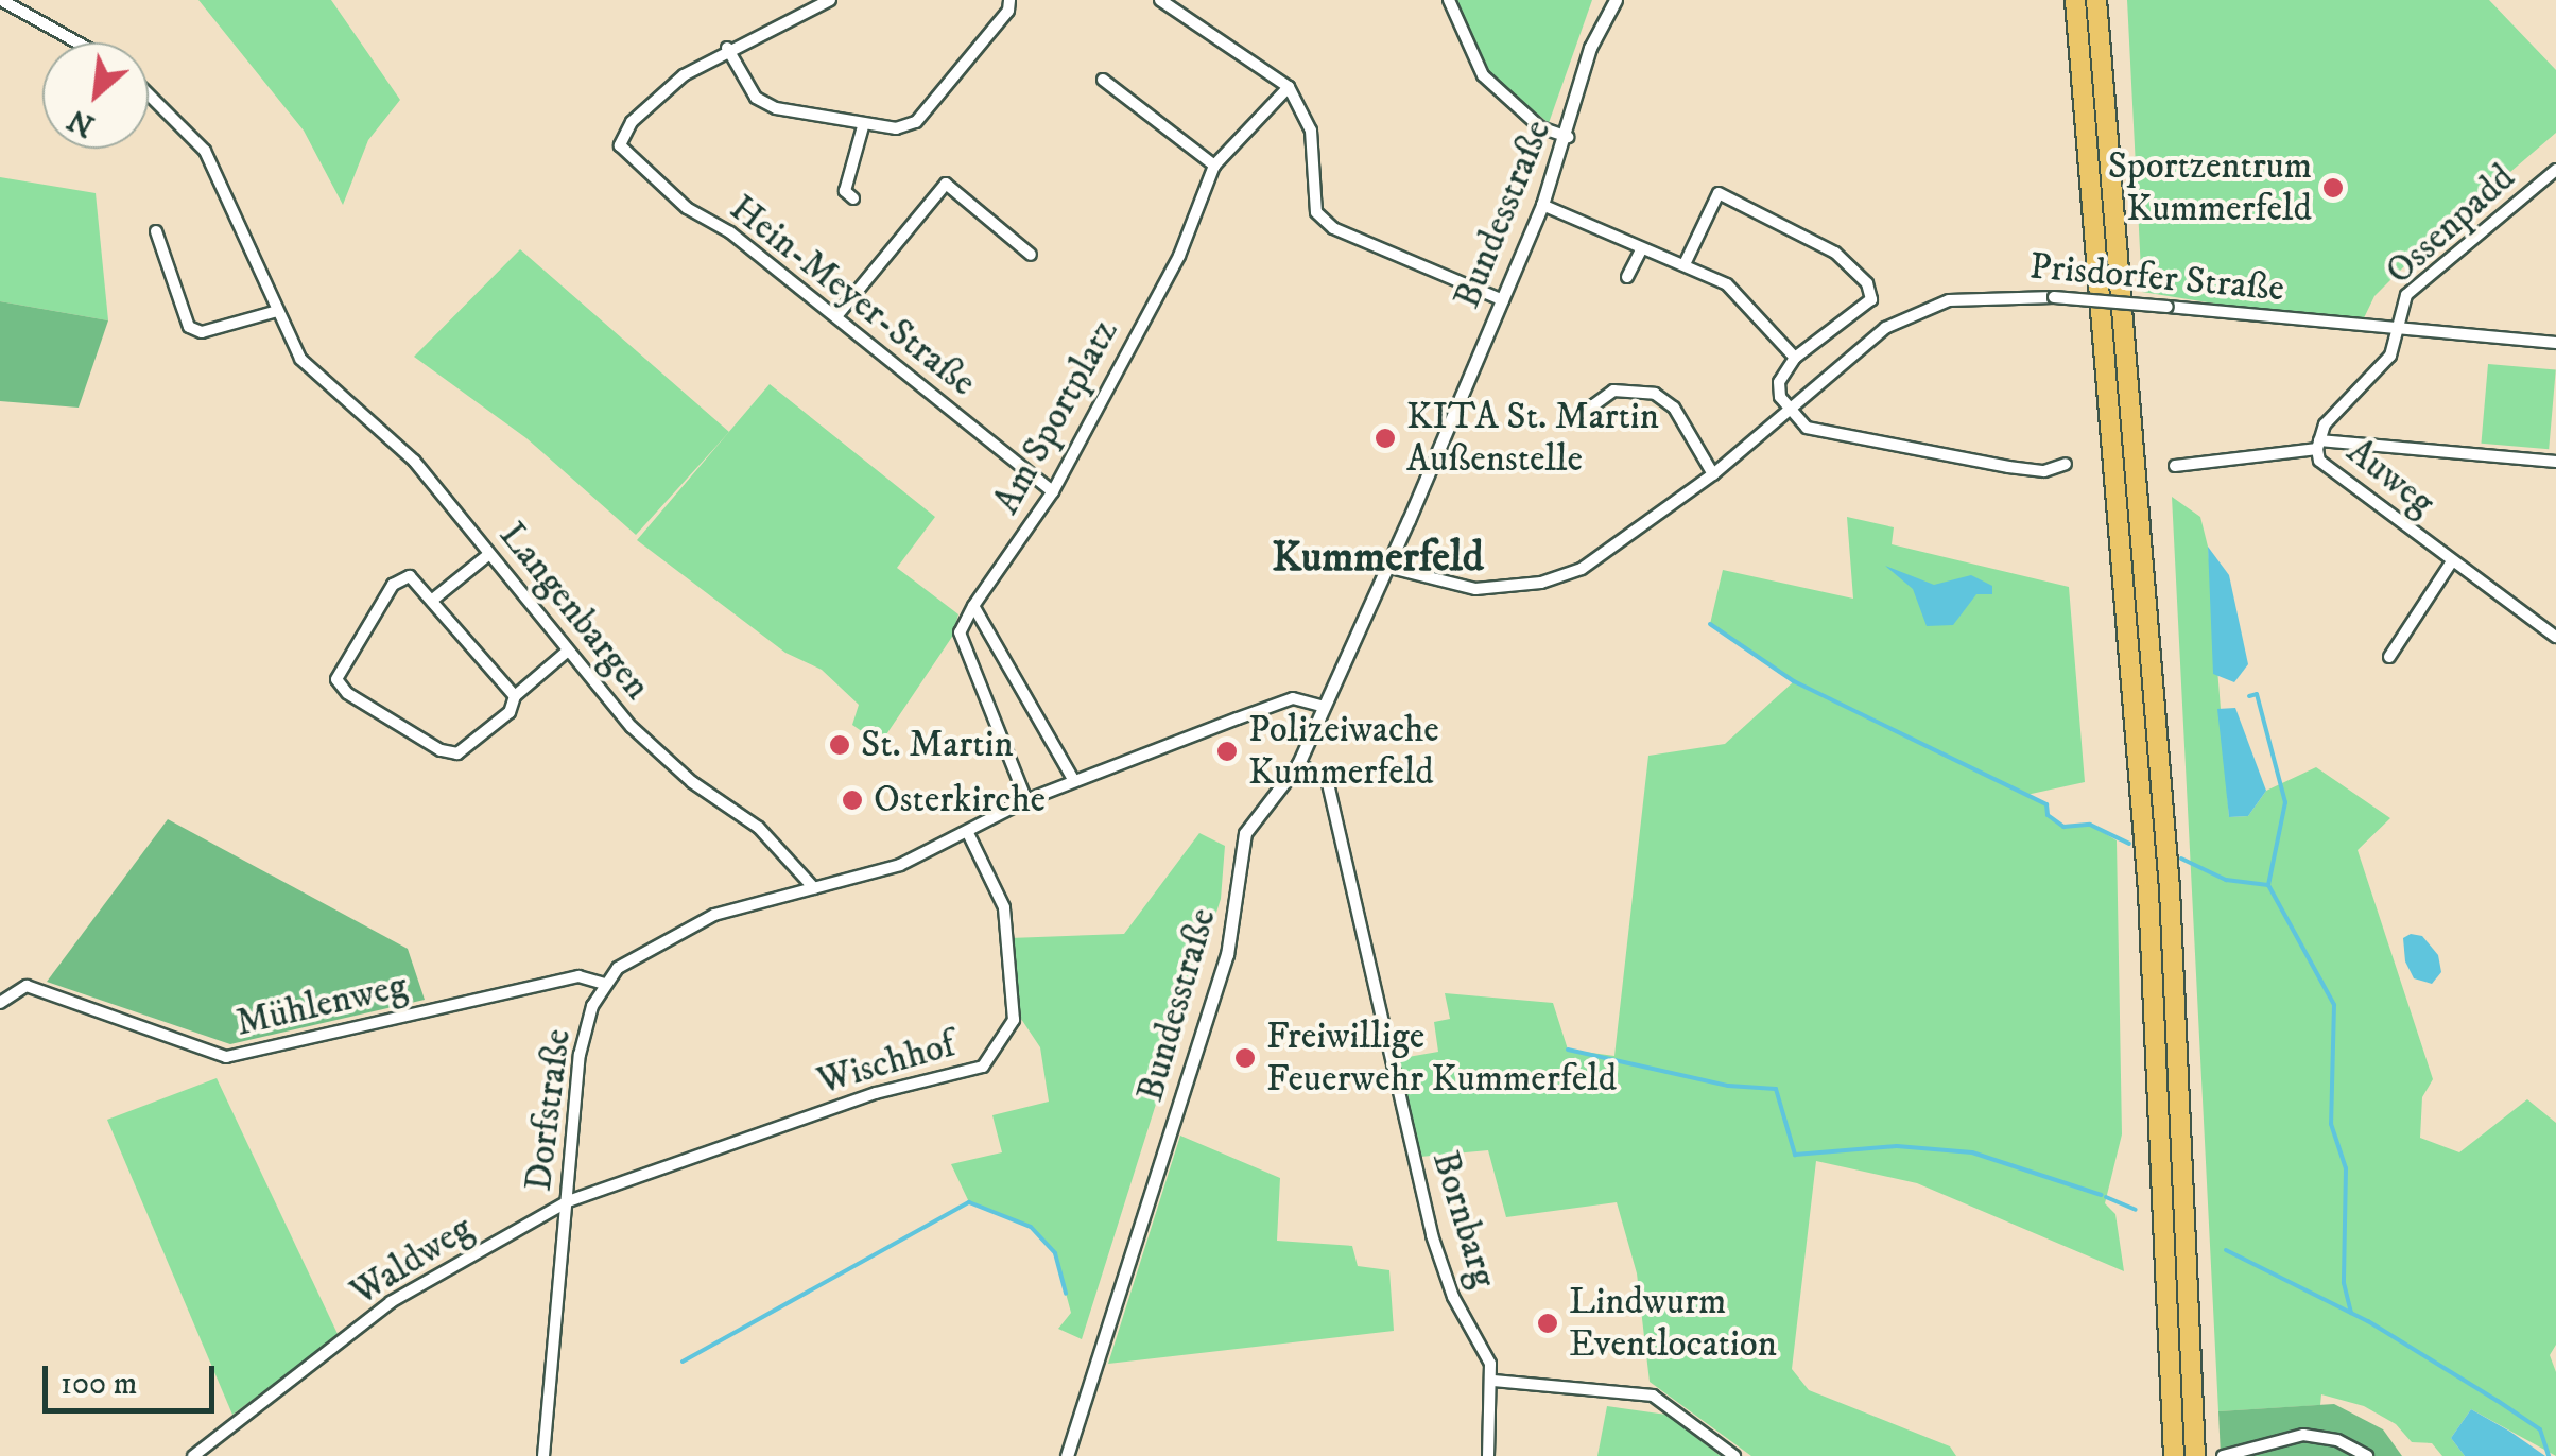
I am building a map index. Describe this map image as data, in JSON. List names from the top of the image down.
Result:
{
  "streets": {
    "street": [
      "Bundesstraße",
      "Ossenpadd",
      "Prisdorfer Straße",
      "Hein-Meyer-Straße",
      "Am Sportplatz",
      "Auweg",
      "Langenbargen",
      "Mühlenweg",
      "Wischhof",
      "Dorfstraße",
      "Bornbarg",
      "Waldweg"
    ]
  },
  "crossings": [
    ["Bundesstraße", "Prisdorfer Straße"],
    ["Bundesstraße", "Dorfstraße"],
    ["Bundesstraße", "Bornbarg"],
    ["Ossenpadd", "Prisdorfer Straße"],
    ["Ossenpadd", "Auweg"],
    ["Prisdorfer Straße", "Auweg"],
    ["Hein-Meyer-Straße", "Am Sportplatz"],
    ["Langenbargen", "Dorfstraße"],
    ["Mühlenweg", "Dorfstraße"],
    ["Wischhof", "Dorfstraße"],
    ["Wischhof", "Waldweg"],
    ["Dorfstraße", "Waldweg"]
  ],
  "districts": ["Kummerfeld"],
  "places": [
    "Sportzentrum Kummerfeld",
    "KITA St. Martin Außenstelle",
    "St. Martin",
    "Polizeiwache Kummerfeld",
    "Osterkirche",
    "Freiwillige Feuerwehr Kummerfeld",
    "Lindwurm Eventlocation"
  ],
  "scale_bar": "100 m",
  "north": "bottom left"
}
